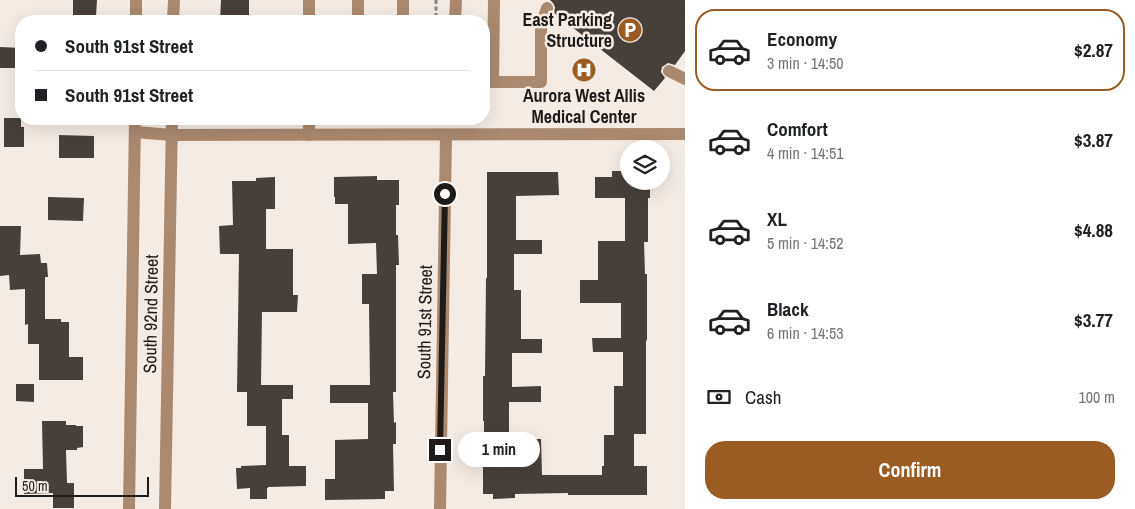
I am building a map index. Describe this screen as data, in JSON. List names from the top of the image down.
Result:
{
  "streets": {
    "street": ["South 92nd Street", "South 91st Street"]
  },
  "places": {
    "parking": ["East Parking Structure"],
    "hospital": ["Aurora West Allis Medical Center"]
  },
  "scale_bar": "50 m",
  "page": {
    "list": [
      {
        "name": "Economy",
        "note": "3 min · 14:50",
        "value": "$2.87"
      },
      {
        "name": "Comfort",
        "note": "4 min · 14:51",
        "value": "$3.87"
      },
      {
        "name": "XL",
        "note": "5 min · 14:52",
        "value": "$4.88"
      },
      {
        "name": "Black",
        "note": "6 min · 14:53",
        "value": "$3.77"
      }
    ],
    "banner": ["South 91st Street", "South 91st Street"],
    "pay": ["Cash", "100 m"],
    "buttons": "Confirm",
    "bubble": "1 min",
    "scale": "50 m"
  }
}
